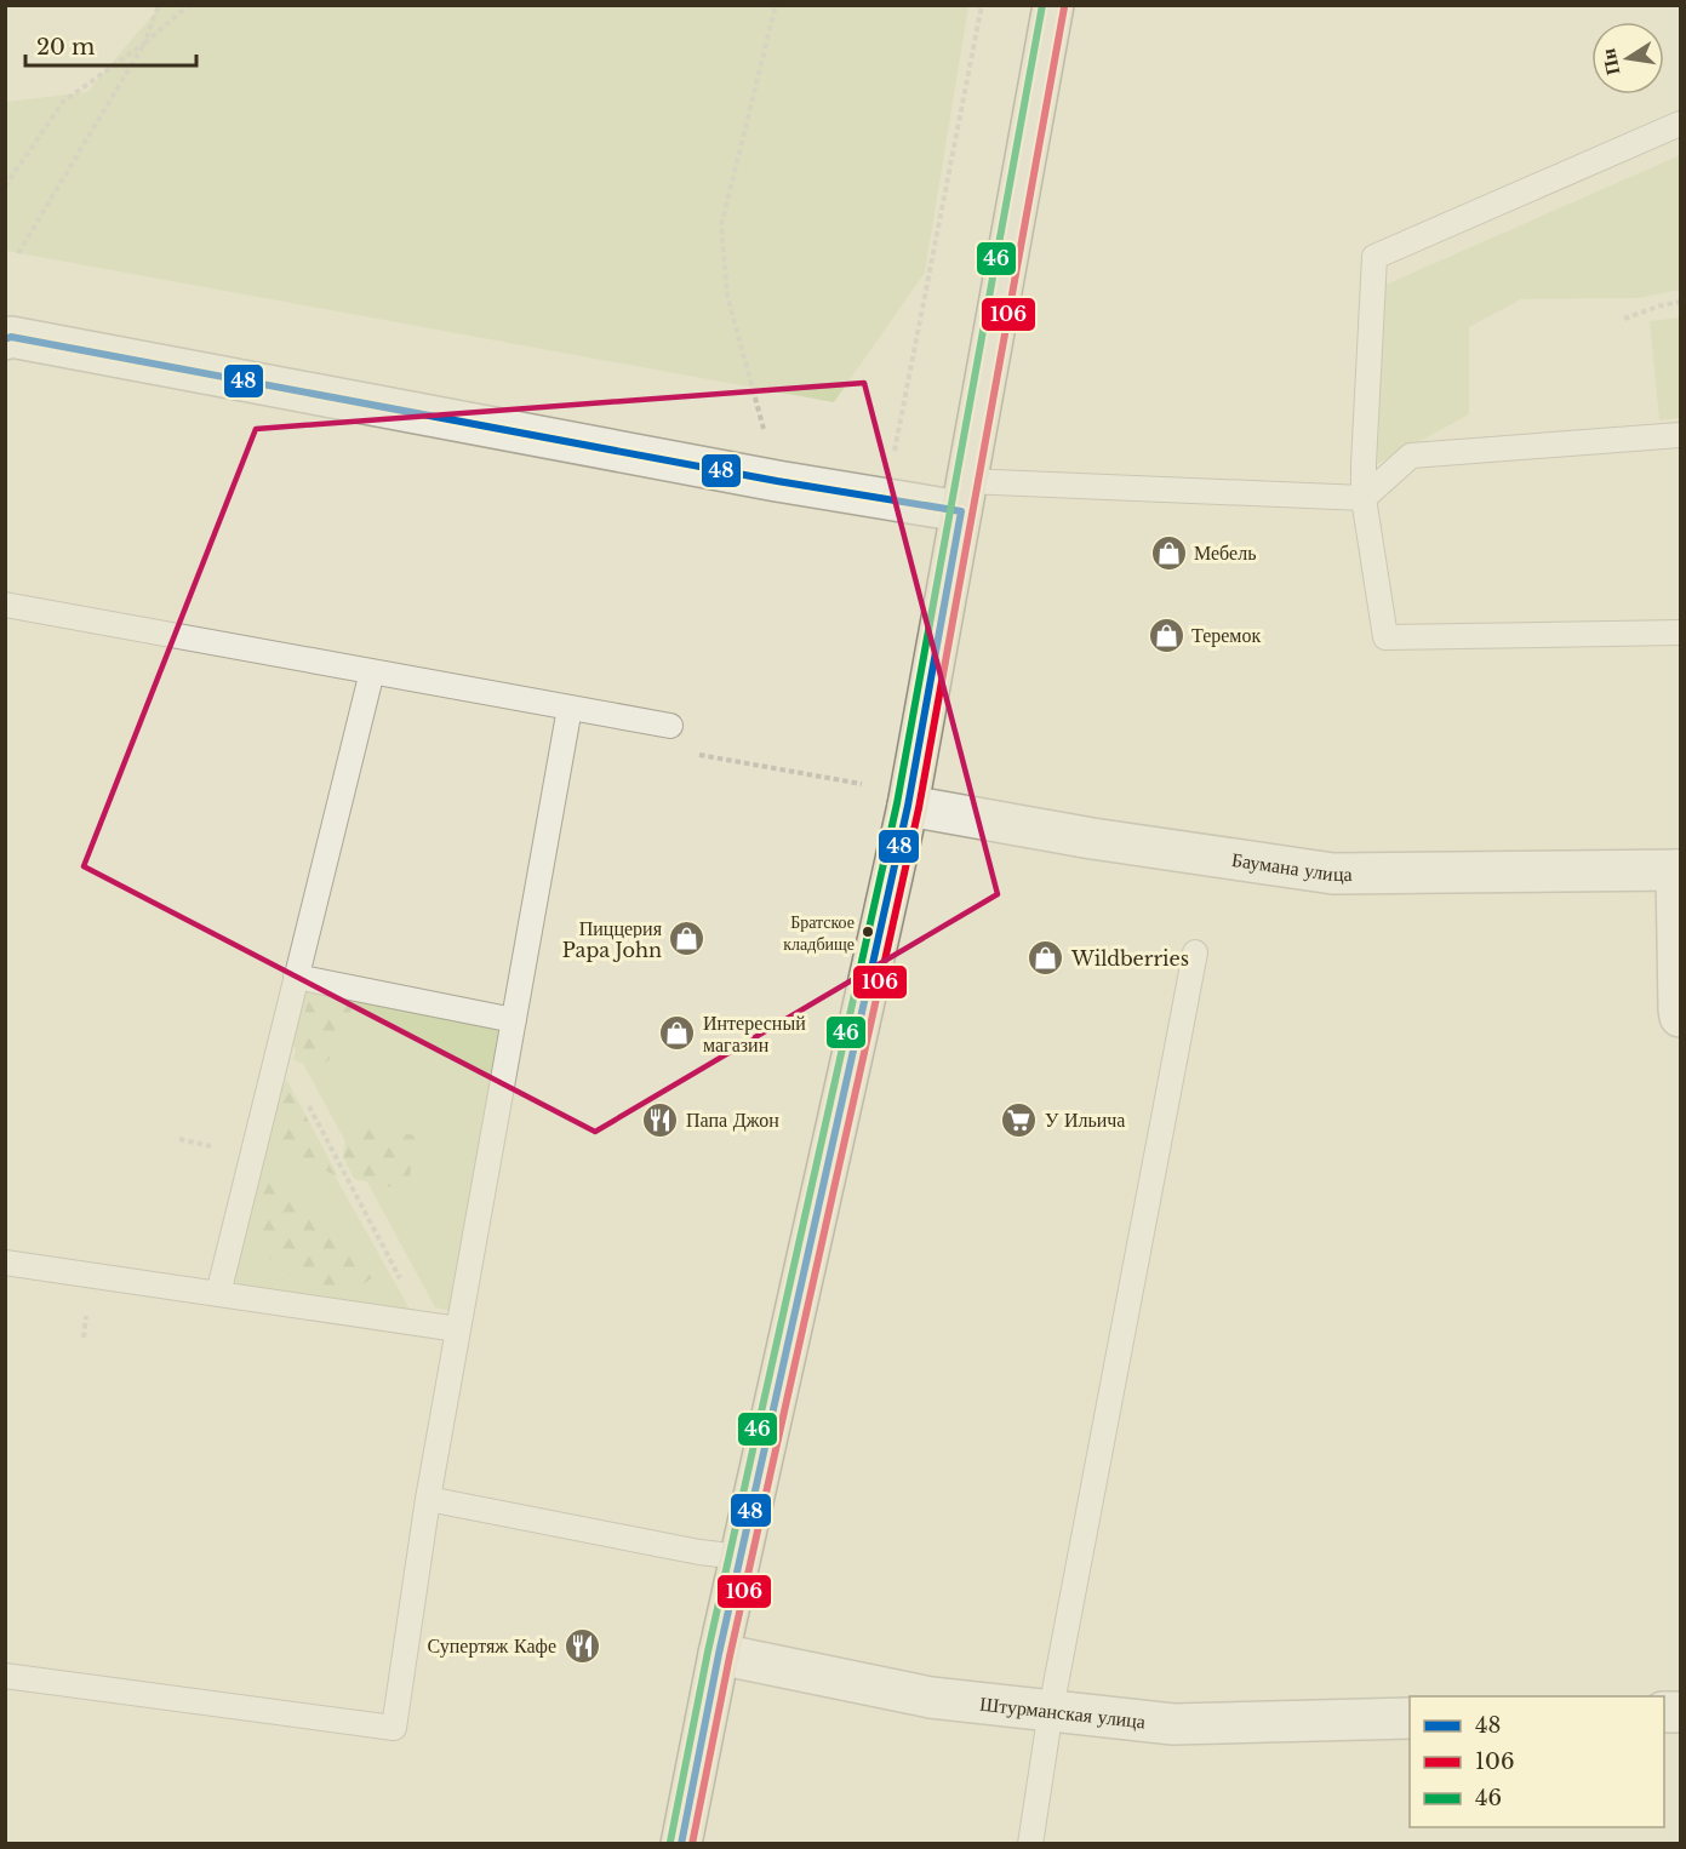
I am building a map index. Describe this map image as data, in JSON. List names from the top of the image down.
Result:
{
  "streets": {
    "street": ["Баумана улица", "Штурманская улица"]
  },
  "places": {
    "shop": [
      "Мебель",
      "Теремок",
      "Пиццерия Papa John",
      "Wildberries",
      "Интересный магазин"
    ],
    "other": ["Братское кладбище"],
    "restaurant": ["Папа Джон", "Супертяж Кафе"],
    "supermarket": ["У Ильича"]
  },
  "lines": ["transit line 46", "transit line 106", "transit line 48"],
  "legend": ["48", "106", "46"],
  "scale_bar": "20 m",
  "north": "left"
}
